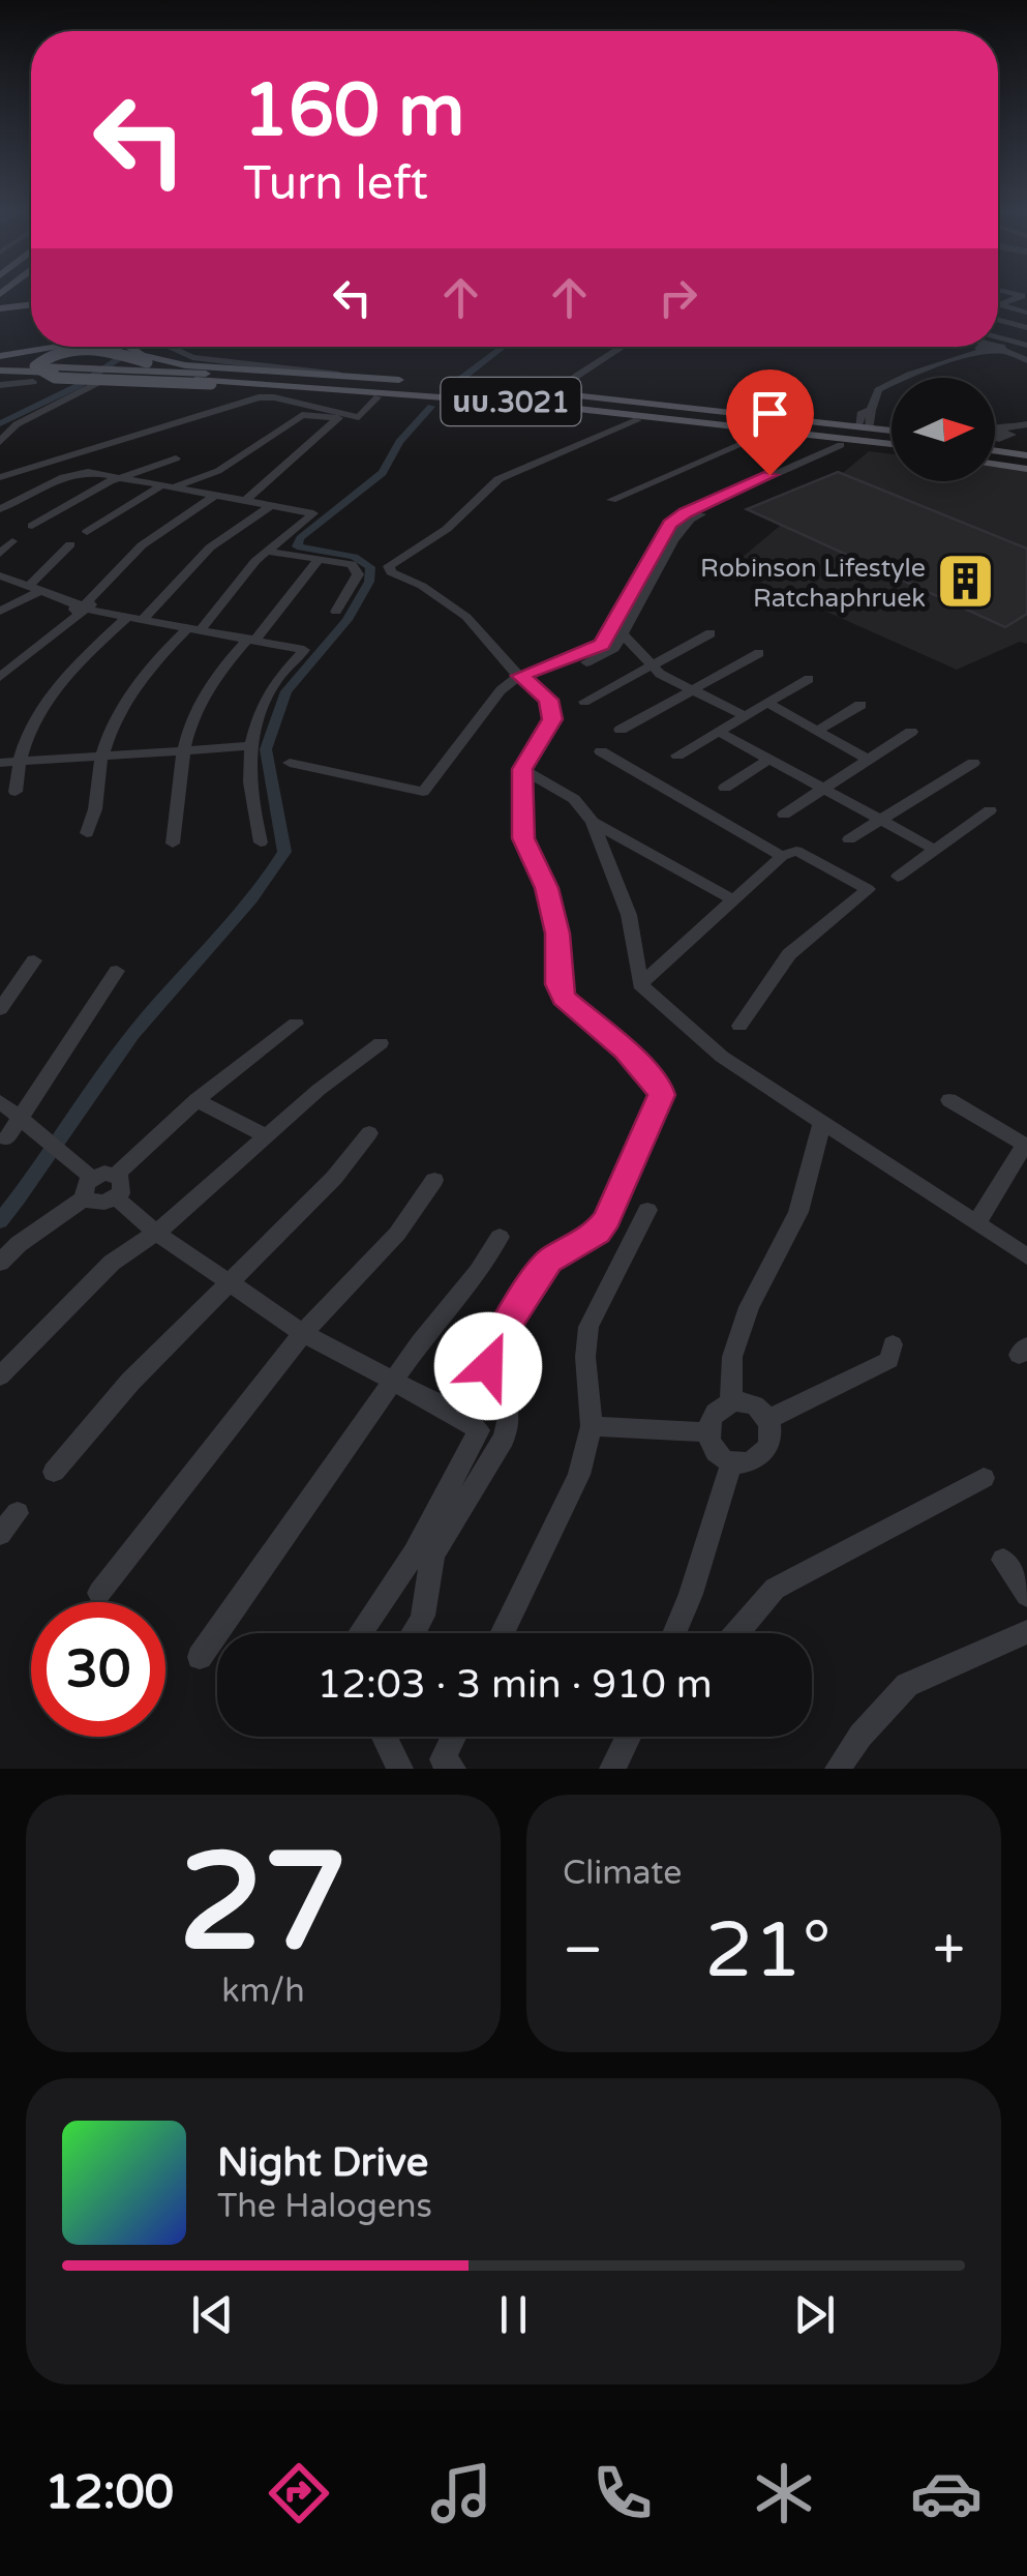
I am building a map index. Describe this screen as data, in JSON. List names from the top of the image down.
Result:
{
  "streets": {
    "main road": ["นบ.3021"]
  },
  "places": {
    "building": ["Robinson Lifestyle Ratchaphruek"]
  },
  "north": "right",
  "page": {
    "turn": ["160 m", "Turn left"],
    "limit": "30",
    "trip": "12:03 · 3 min · 910 m",
    "tile": [
      ["27", "km/h"],
      "Climate"
    ],
    "heat": ["−", "21°", "+"],
    "song": ["Night Drive", "The Halogens"],
    "tabs": "12:00"
  }
}
